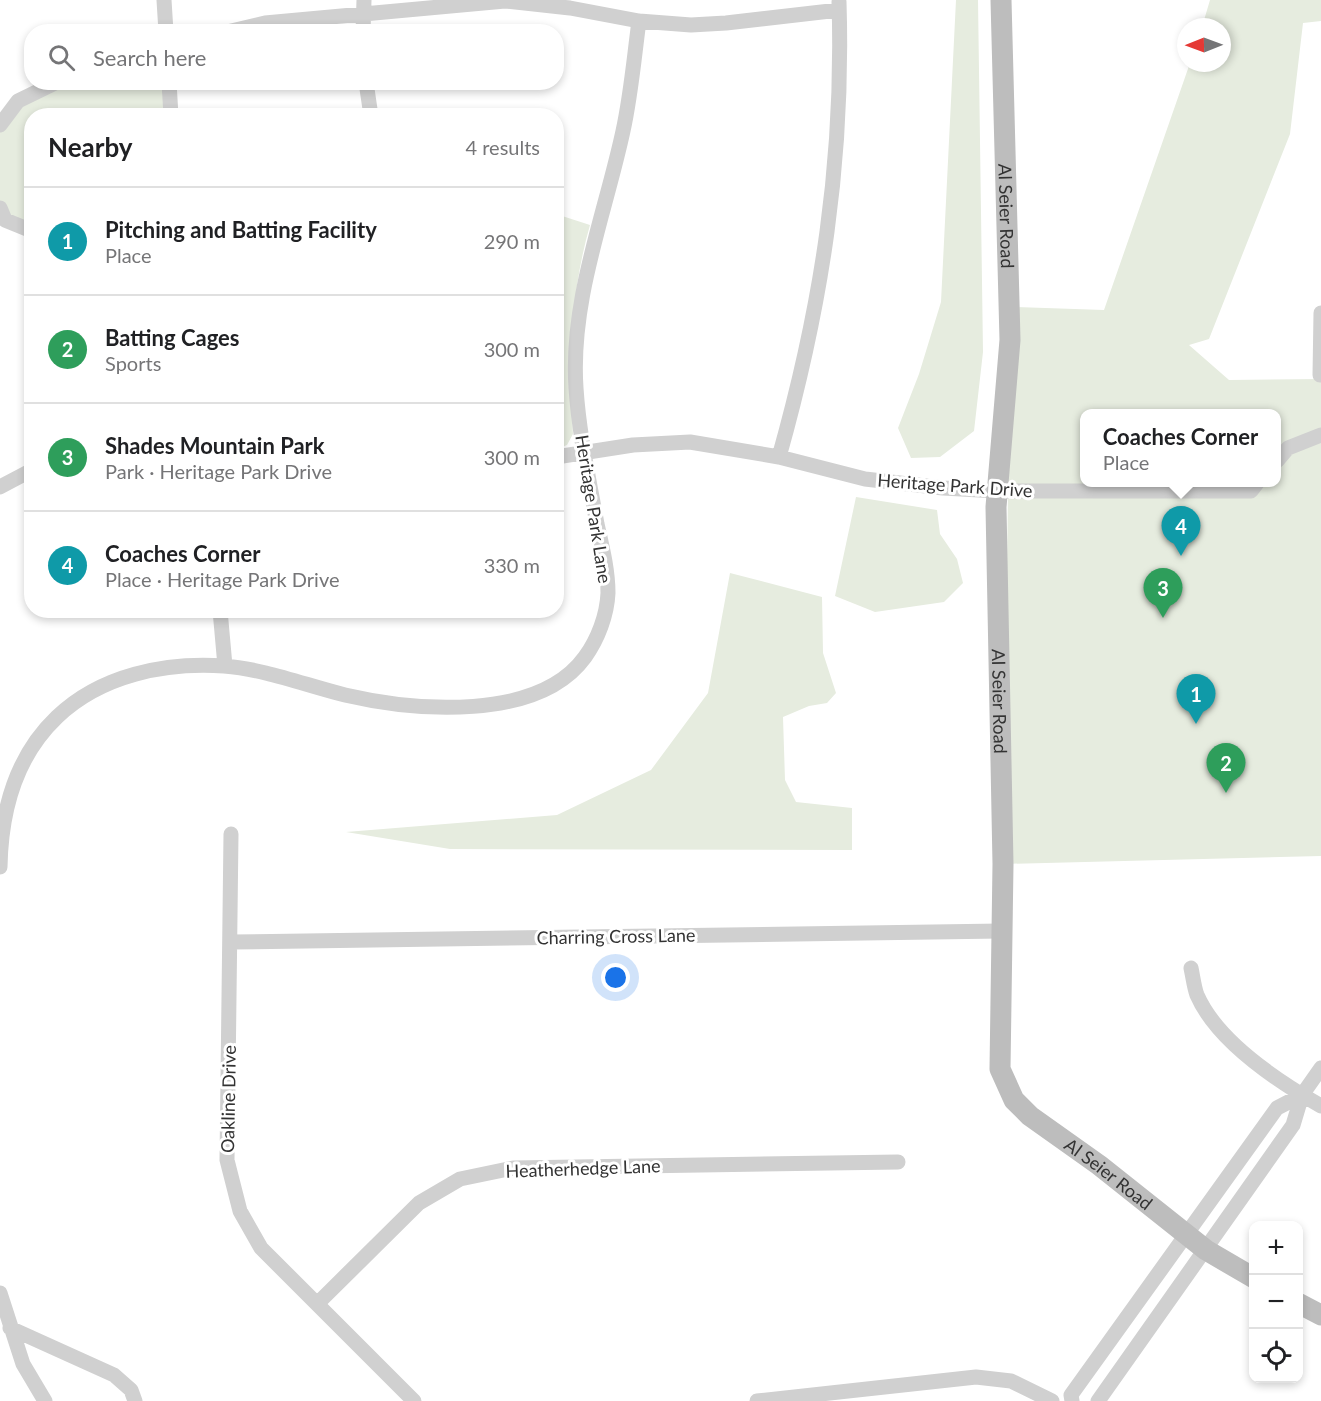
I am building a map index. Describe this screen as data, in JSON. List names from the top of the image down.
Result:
{
  "streets": {
    "street": [
      "Al Seier Road",
      "Heritage Park Drive",
      "Heritage Park Lane",
      "Charring Cross Lane",
      "Oakline Drive",
      "Heatherhedge Lane"
    ]
  },
  "crossings": [
    ["Al Seier Road", "Heritage Park Drive"],
    ["Al Seier Road", "Charring Cross Lane"],
    ["Heritage Park Drive", "Heritage Park Lane"],
    ["Charring Cross Lane", "Oakline Drive"],
    ["Oakline Drive", "Heatherhedge Lane"]
  ],
  "north": "left",
  "page": {
    "search": "Search here",
    "heading": ["Nearby", "4 results"],
    "list": [
      {
        "mark": "1",
        "name": "Pitching and Batting Facility",
        "note": "Place",
        "value": "290 m"
      },
      {
        "mark": "2",
        "name": "Batting Cages",
        "note": "Sports",
        "value": "300 m"
      },
      {
        "mark": "3",
        "name": "Shades Mountain Park",
        "note": "Park · Heritage Park Drive",
        "value": "300 m"
      },
      {
        "mark": "4",
        "name": "Coaches Corner",
        "note": "Place · Heritage Park Drive",
        "value": "330 m"
      }
    ],
    "popup": ["Coaches Corner", "Place"],
    "pins": [
      "4",
      "3",
      "1",
      "2"
    ],
    "map_buttons": ["+", "−"]
  }
}
